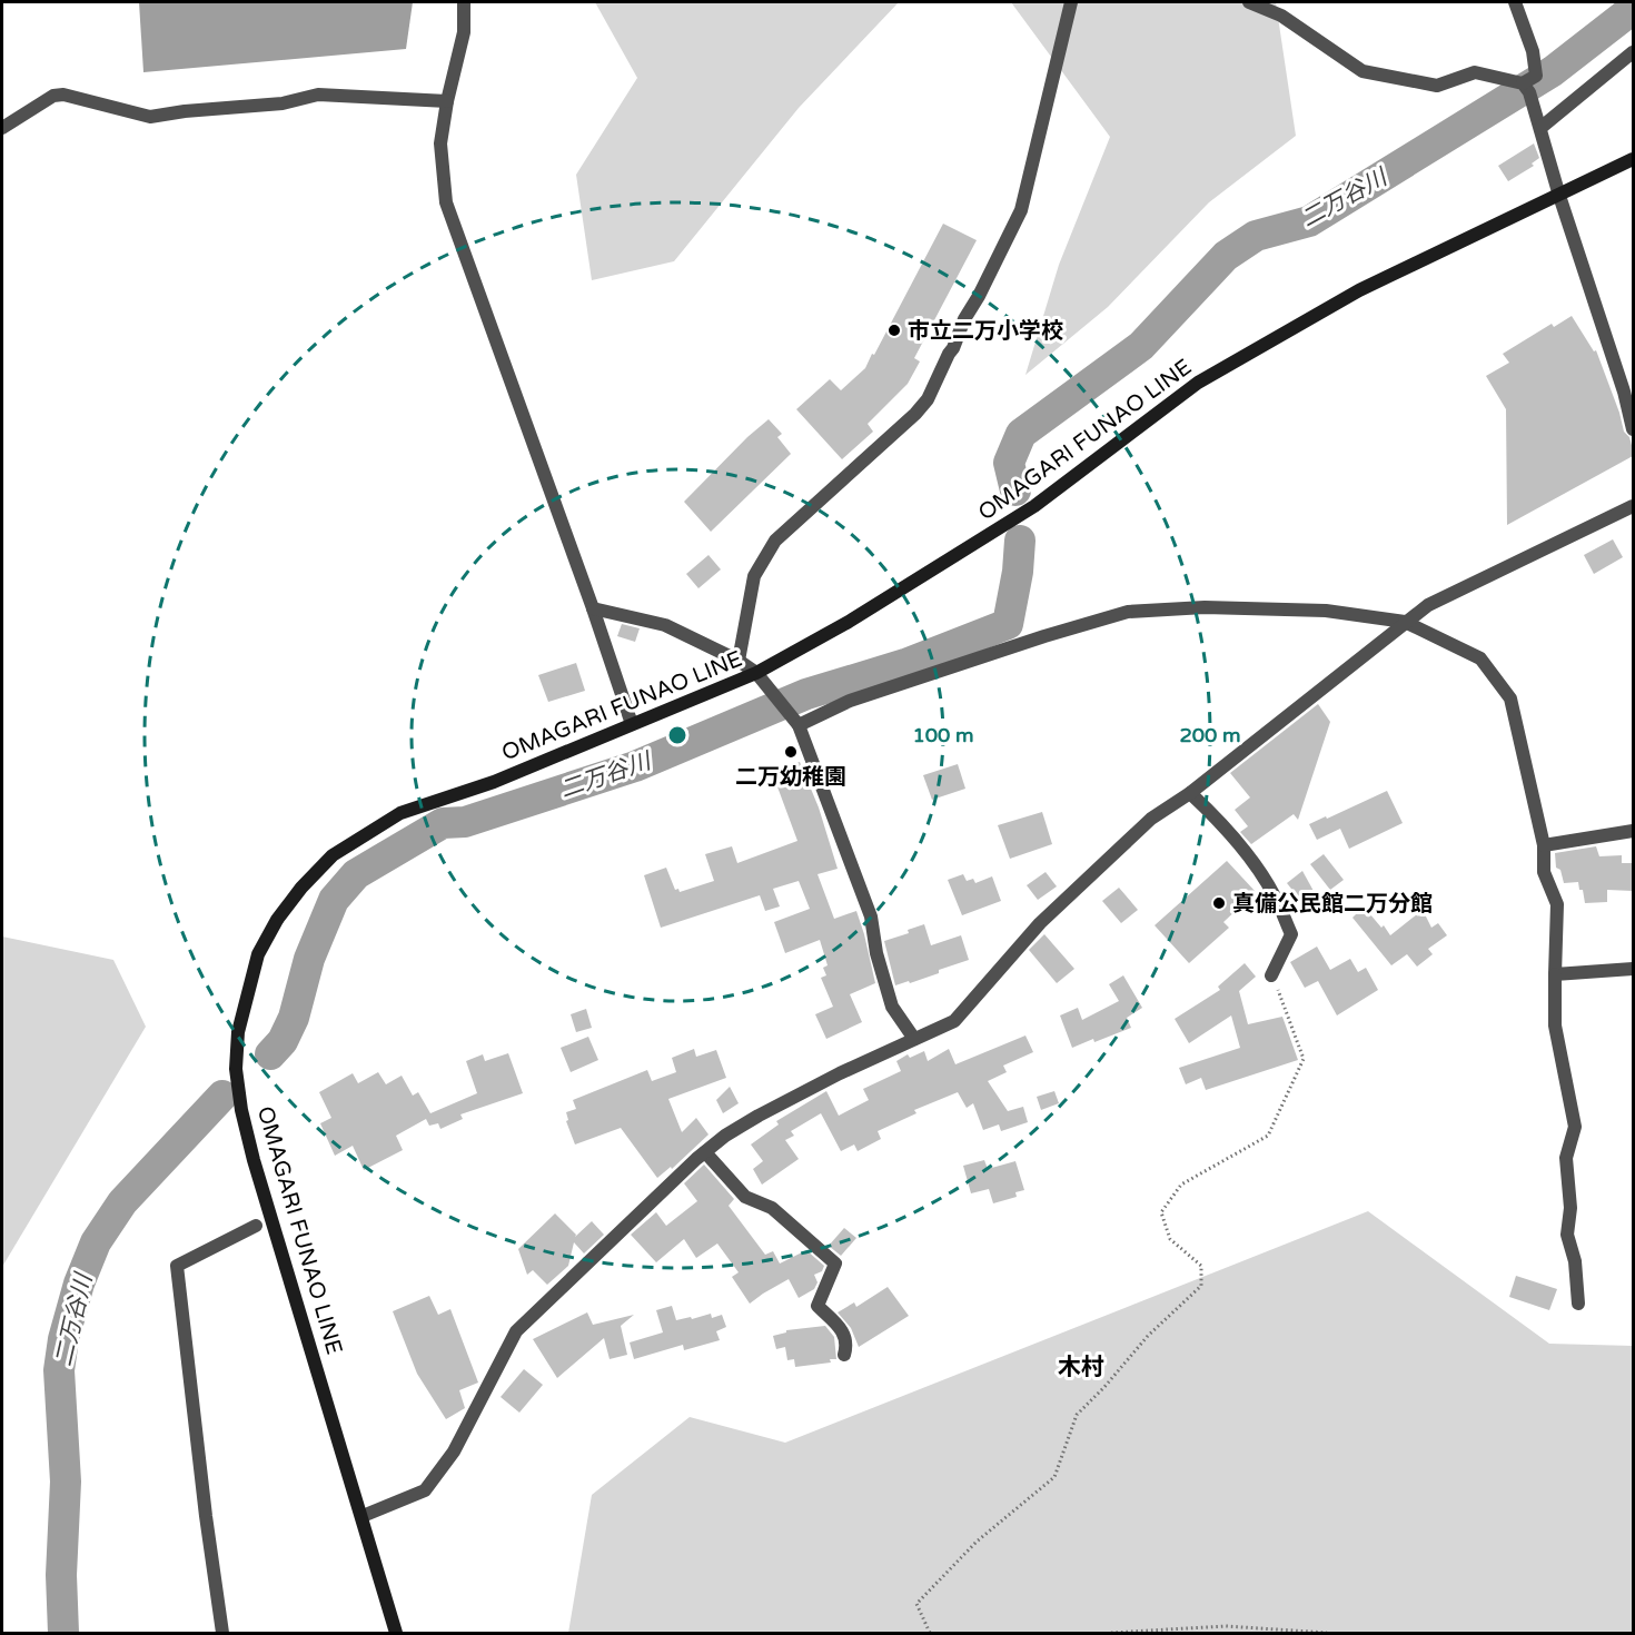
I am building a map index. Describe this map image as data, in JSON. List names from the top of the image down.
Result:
{
  "streets": {
    "main road": ["OMAGARI FUNAO LINE"]
  },
  "districts": ["木村"],
  "water": ["二万谷川"],
  "places": ["市立二万小学校", "二万幼稚園", "真備公民館二万分館"],
  "rings": ["100 m", "200 m"]
}
